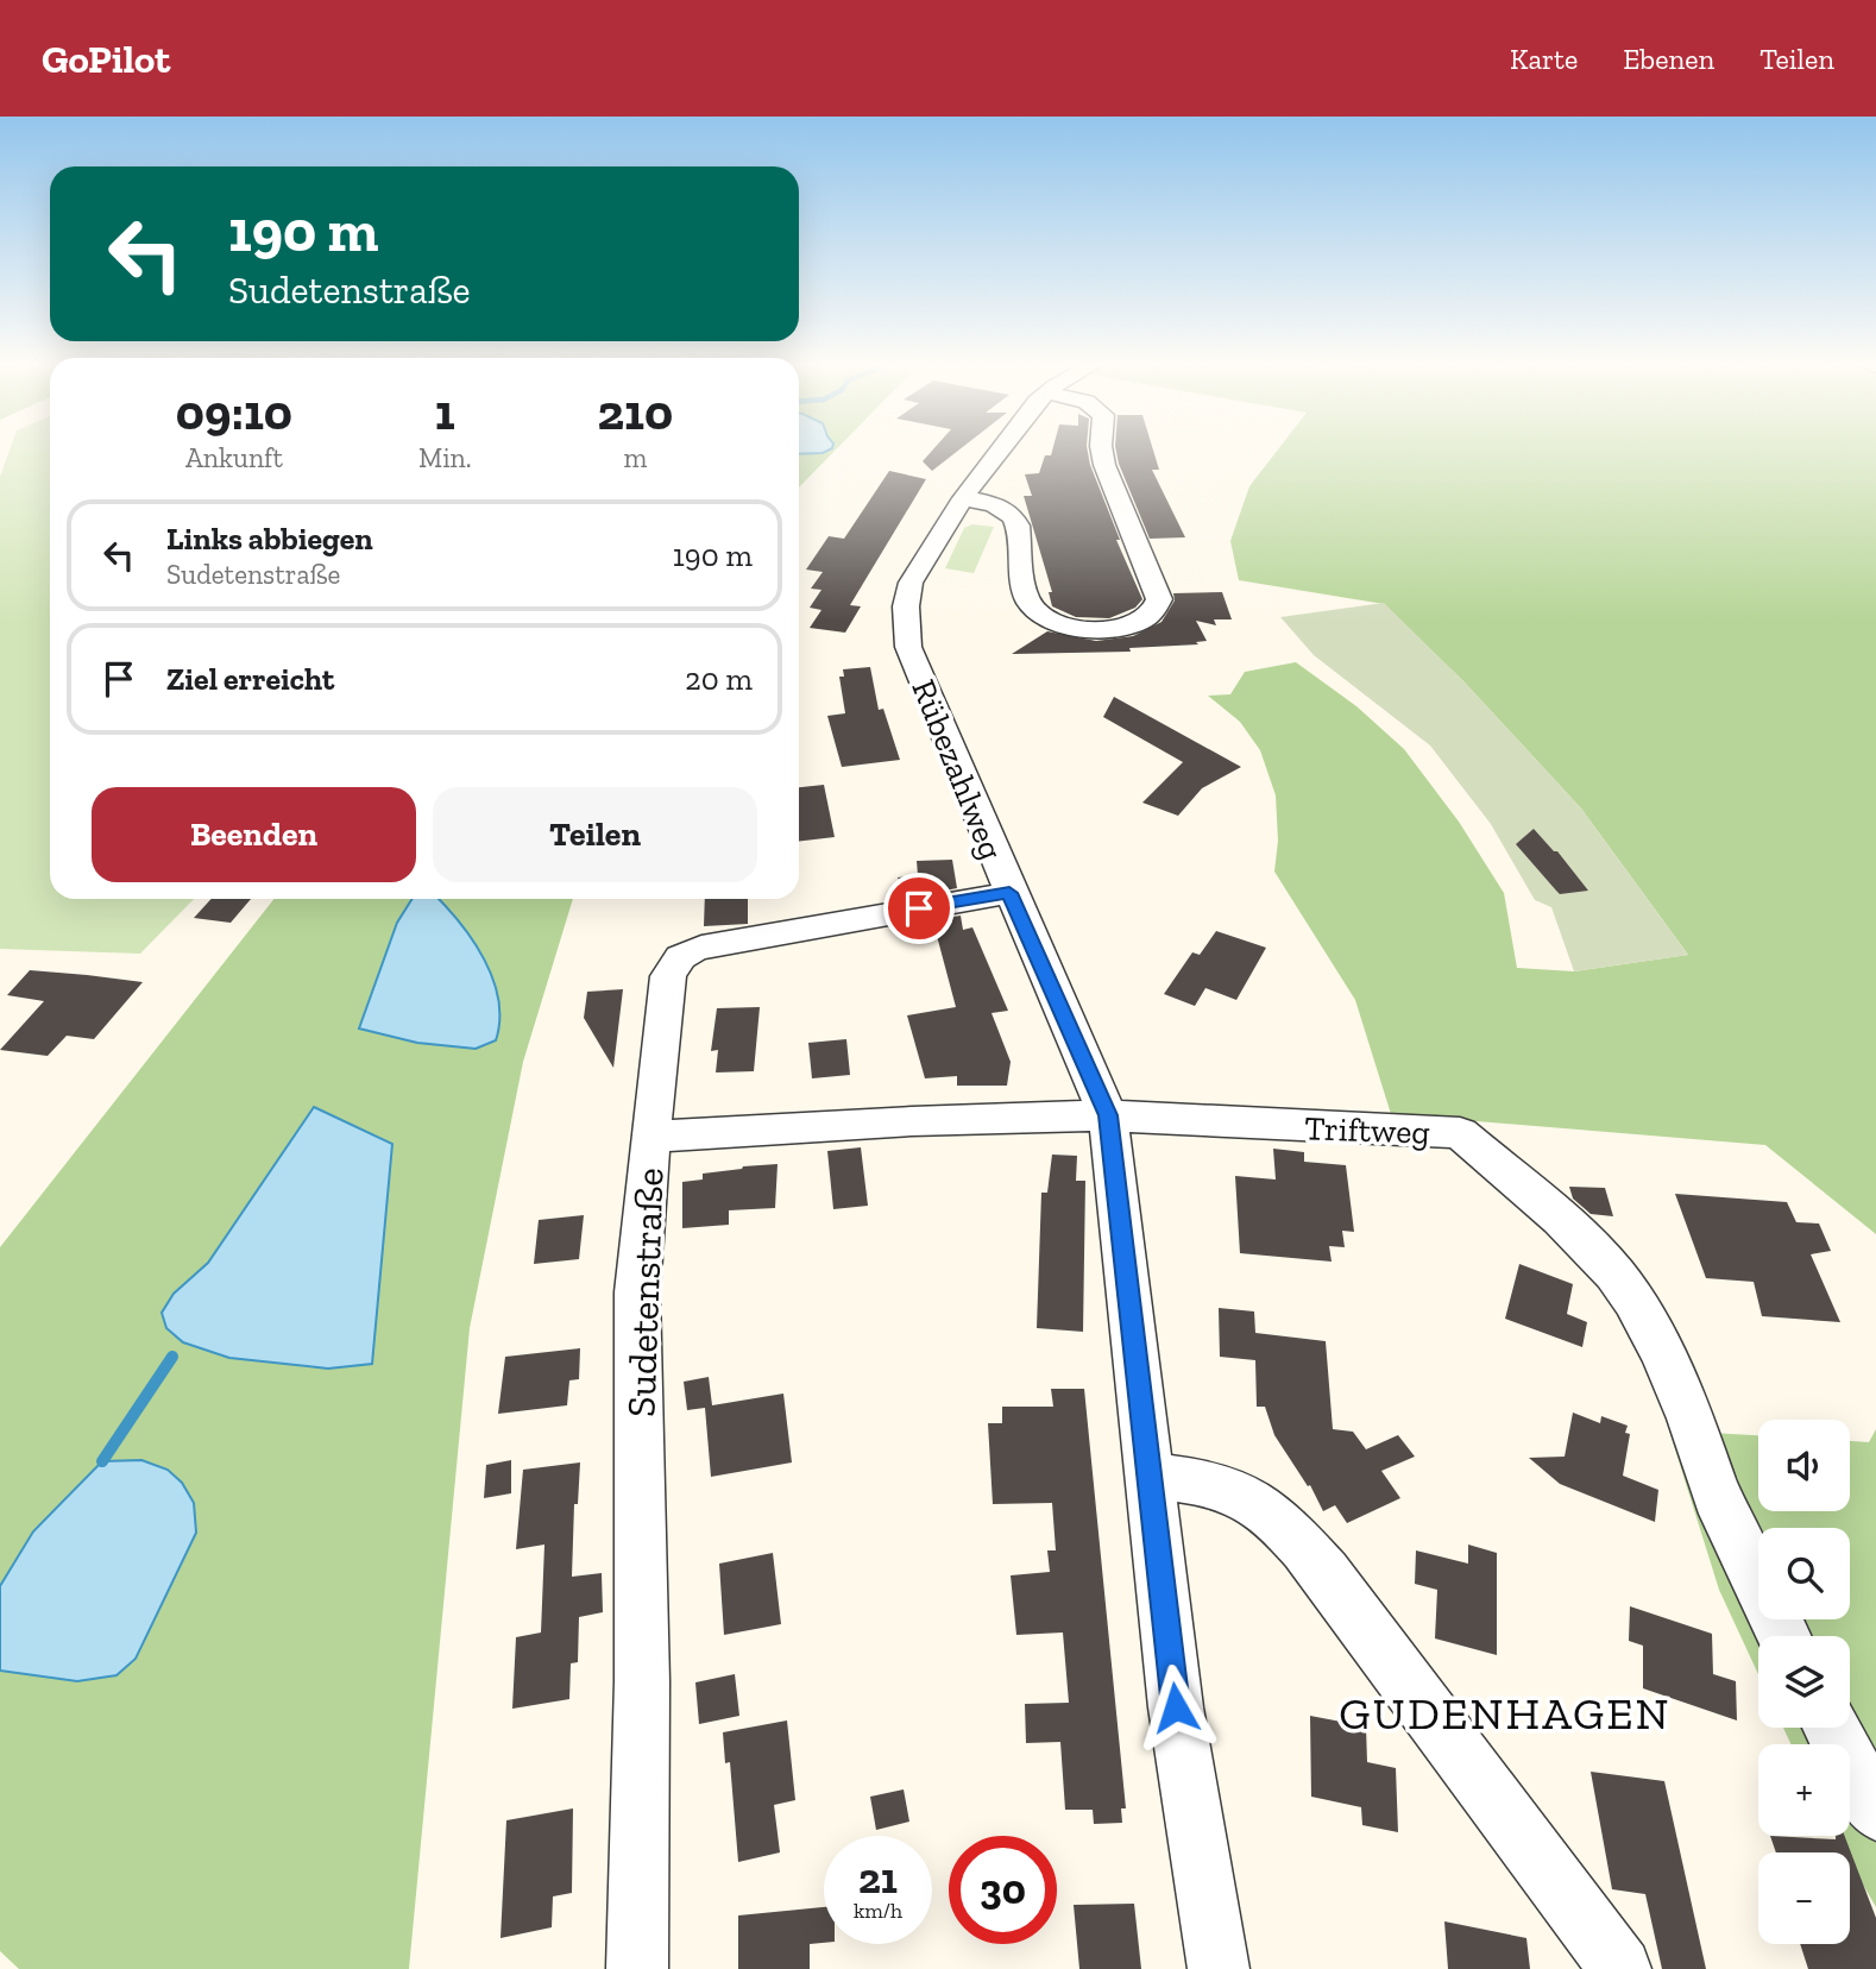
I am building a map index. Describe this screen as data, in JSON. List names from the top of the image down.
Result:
{
  "streets": {
    "street": ["Rübezahlweg", "Triftweg", "Sudetenstraße"]
  },
  "crossings": [
    ["Rübezahlweg", "Triftweg"],
    ["Rübezahlweg", "Sudetenstraße"],
    ["Triftweg", "Sudetenstraße"]
  ],
  "districts": ["GUDENHAGEN"],
  "page": {
    "header": "GoPilot",
    "nav": ["Karte", "Ebenen", "Teilen"],
    "turn": ["190 m", "Sudetenstraße"],
    "eta": [
      "09:10",
      "Ankunft",
      "1",
      "Min.",
      "210",
      "m"
    ],
    "list": [
      {
        "name": "Links abbiegen",
        "note": "Sudetenstraße",
        "value": "190 m"
      },
      {
        "name": "Ziel erreicht",
        "value": "20 m"
      }
    ],
    "buttons": ["Beenden", "Teilen"],
    "map_buttons": ["+", "−"],
    "speed": "21 km/h",
    "limit": "30"
  }
}
